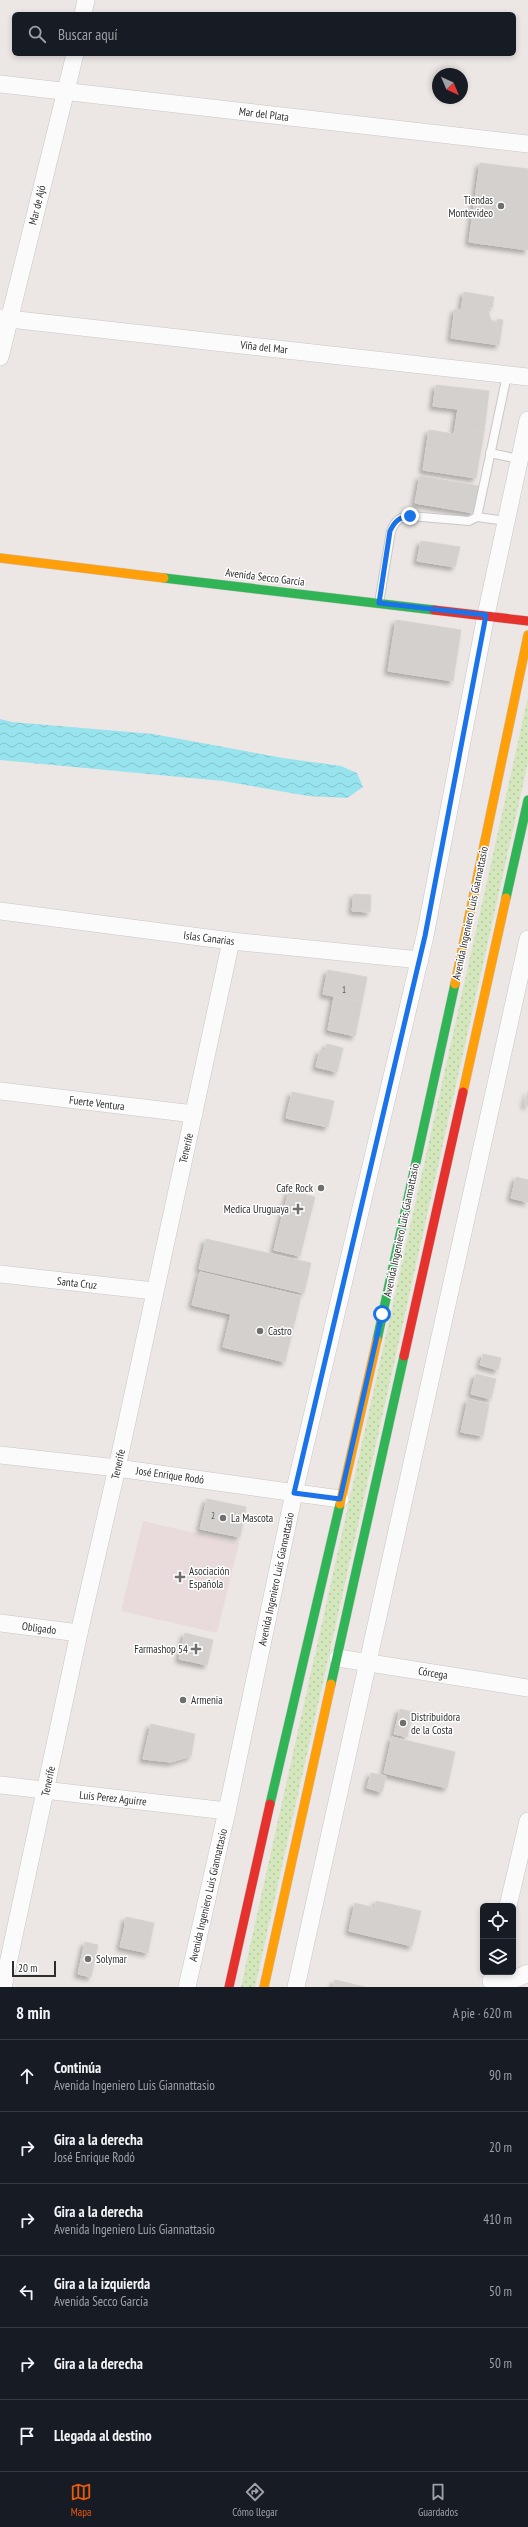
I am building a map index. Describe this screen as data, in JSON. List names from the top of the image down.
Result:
{
  "streets": {
    "main road": ["Avenida Secco García", "Avenida Ingeniero Luis Giannattasio"],
    "street": [
      "Mar del Plata",
      "Mar de Ajó",
      "Viña del Mar",
      "Islas Canarias",
      "Fuerte Ventura",
      "Tenerife",
      "Santa Cruz",
      "José Enrique Rodó",
      "Obligado",
      "Córcega",
      "Luis Perez Aguirre"
    ]
  },
  "crossings": [
    ["Mar del Plata", "Mar de Ajó"],
    ["Mar de Ajó", "Viña del Mar"],
    ["Avenida Secco García", "Avenida Ingeniero Luis Giannattasio"],
    ["Avenida Ingeniero Luis Giannattasio", "Islas Canarias"],
    ["Avenida Ingeniero Luis Giannattasio", "José Enrique Rodó"],
    ["Avenida Ingeniero Luis Giannattasio", "Luis Perez Aguirre"],
    ["Islas Canarias", "Tenerife"],
    ["Fuerte Ventura", "Tenerife"],
    ["Tenerife", "Santa Cruz"],
    ["Tenerife", "José Enrique Rodó"],
    ["Tenerife", "Obligado"],
    ["Tenerife", "Luis Perez Aguirre"]
  ],
  "places": {
    "other": [
      "Tiendas Montevideo",
      "Cafe Rock",
      "Castro",
      "La Mascota",
      "Armenia",
      "Distribuidora de la Costa",
      "Solymar"
    ],
    "health": ["Medica Uruguaya", "Asociación Española", "Farmashop 54"]
  },
  "house_numbers": ["1", "2"],
  "scale_bar": "20 m",
  "north": "bottom right",
  "page": {
    "search": "Buscar aquí",
    "scale": "20 m",
    "heading": ["8 min", "A pie · 620 m"],
    "list": [
      ["Continúa", "Avenida Ingeniero Luis Giannattasio", "90 m"],
      ["Gira a la derecha", "José Enrique Rodó", "20 m"],
      ["Gira a la derecha", "Avenida Ingeniero Luis Giannattasio", "410 m"],
      ["Gira a la izquierda", "Avenida Secco García", "50 m"],
      ["Gira a la derecha", "50 m"],
      "Llegada al destino"
    ],
    "nav": ["Mapa", "Cómo llegar", "Guardados"]
  }
}
